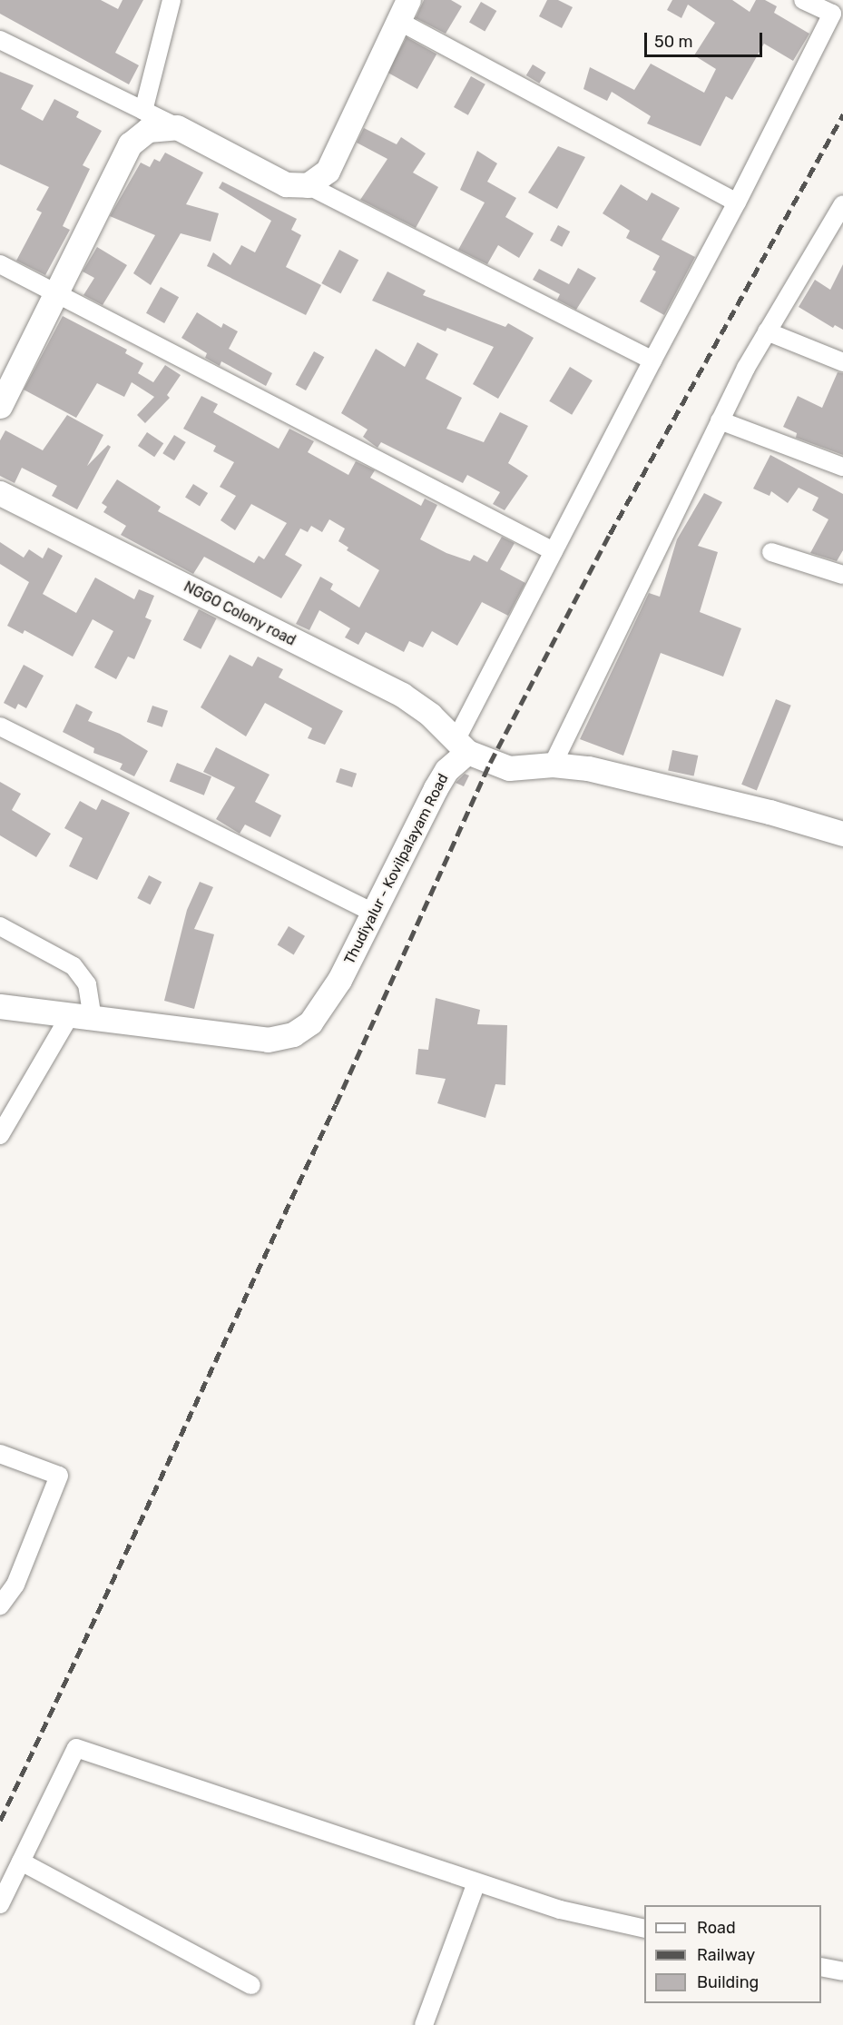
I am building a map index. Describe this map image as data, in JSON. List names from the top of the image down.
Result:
{
  "streets": {
    "street": ["NGGO Colony road", "Thudiyalur - Kovilpalayam Road"]
  },
  "crossings": [
    ["NGGO Colony road", "Thudiyalur - Kovilpalayam Road"]
  ],
  "legend": ["Road", "Railway", "Building"],
  "scale_bar": "50 m"
}
